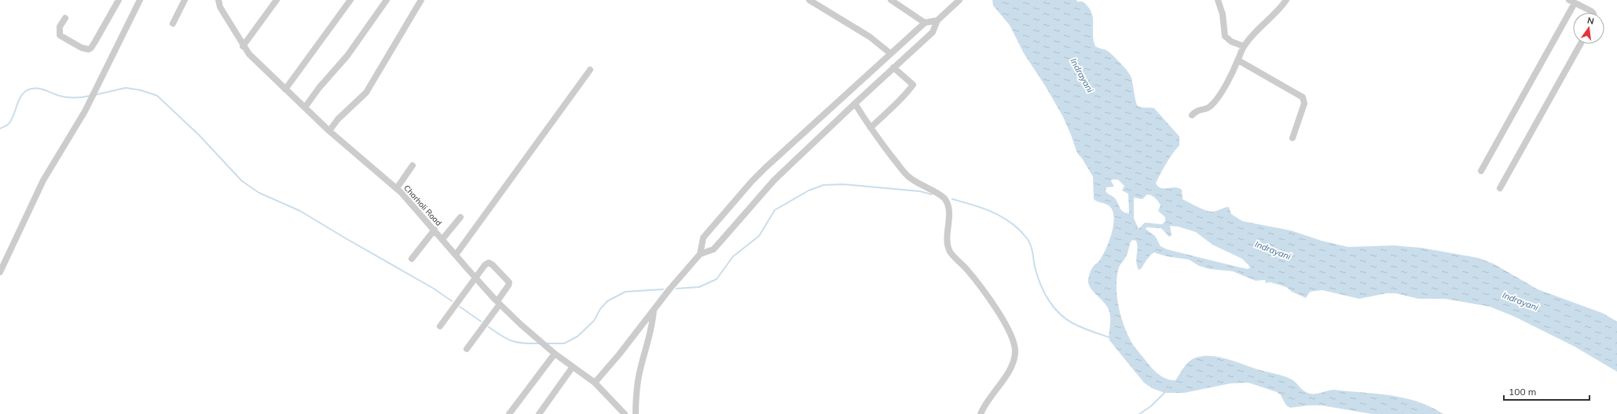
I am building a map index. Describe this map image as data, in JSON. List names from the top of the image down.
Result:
{
  "streets": {
    "street": ["Charholi Road"]
  },
  "water": ["Indrayani"],
  "scale_bar": "100 m",
  "north": "top"
}
